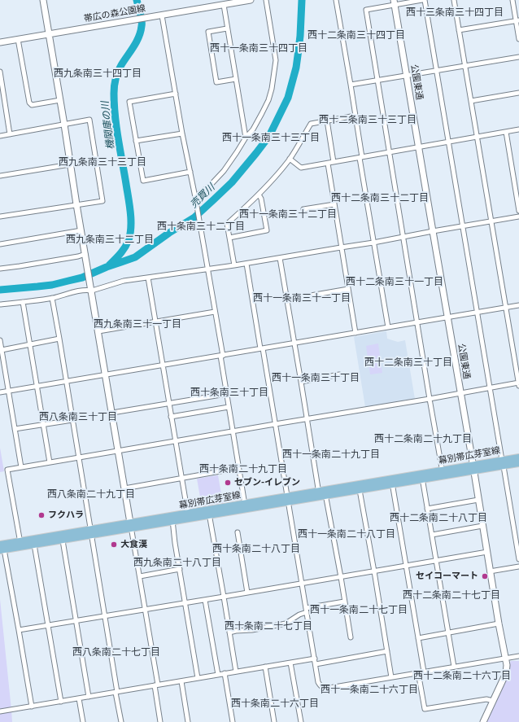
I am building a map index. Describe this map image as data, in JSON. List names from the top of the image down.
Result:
{
  "streets": {
    "main road": ["幕別帯広芽室線"],
    "street": ["帯広の森公園線", "公園東通"]
  },
  "crossings": [
    ["公園東通", "幕別帯広芽室線"]
  ],
  "districts": [
    "西十三条南三十四丁目",
    "西十二条南三十四丁目",
    "西十一条南三十四丁目",
    "西九条南三十四丁目",
    "西十二条南三十三丁目",
    "西十一条南三十三丁目",
    "西九条南三十三丁目",
    "西十二条南三十二丁目",
    "西十一条南三十二丁目",
    "西十条南三十二丁目",
    "西九条南三十二丁目",
    "西十二条南三十一丁目",
    "西十一条南三十一丁目",
    "西九条南三十一丁目",
    "西十二条南三十丁目",
    "西十一条南三十丁目",
    "西十条南三十丁目",
    "西八条南三十丁目",
    "西十二条南二十九丁目",
    "西十一条南二十九丁目",
    "西十条南二十九丁目",
    "西八条南二十九丁目",
    "西十二条南二十八丁目",
    "西十一条南二十八丁目",
    "西十条南二十八丁目",
    "西九条南二十八丁目",
    "西十二条南二十七丁目",
    "西十一条南二十七丁目",
    "西十条南二十七丁目",
    "西八条南二十七丁目",
    "西十二条南二十六丁目",
    "西十一条南二十六丁目",
    "西十条南二十六丁目"
  ],
  "water": ["機関庫の川", "売買川"],
  "places": [
    "セブン-イレブン",
    "フクハラ",
    "大食漢",
    "セイコーマート"
  ]
}
